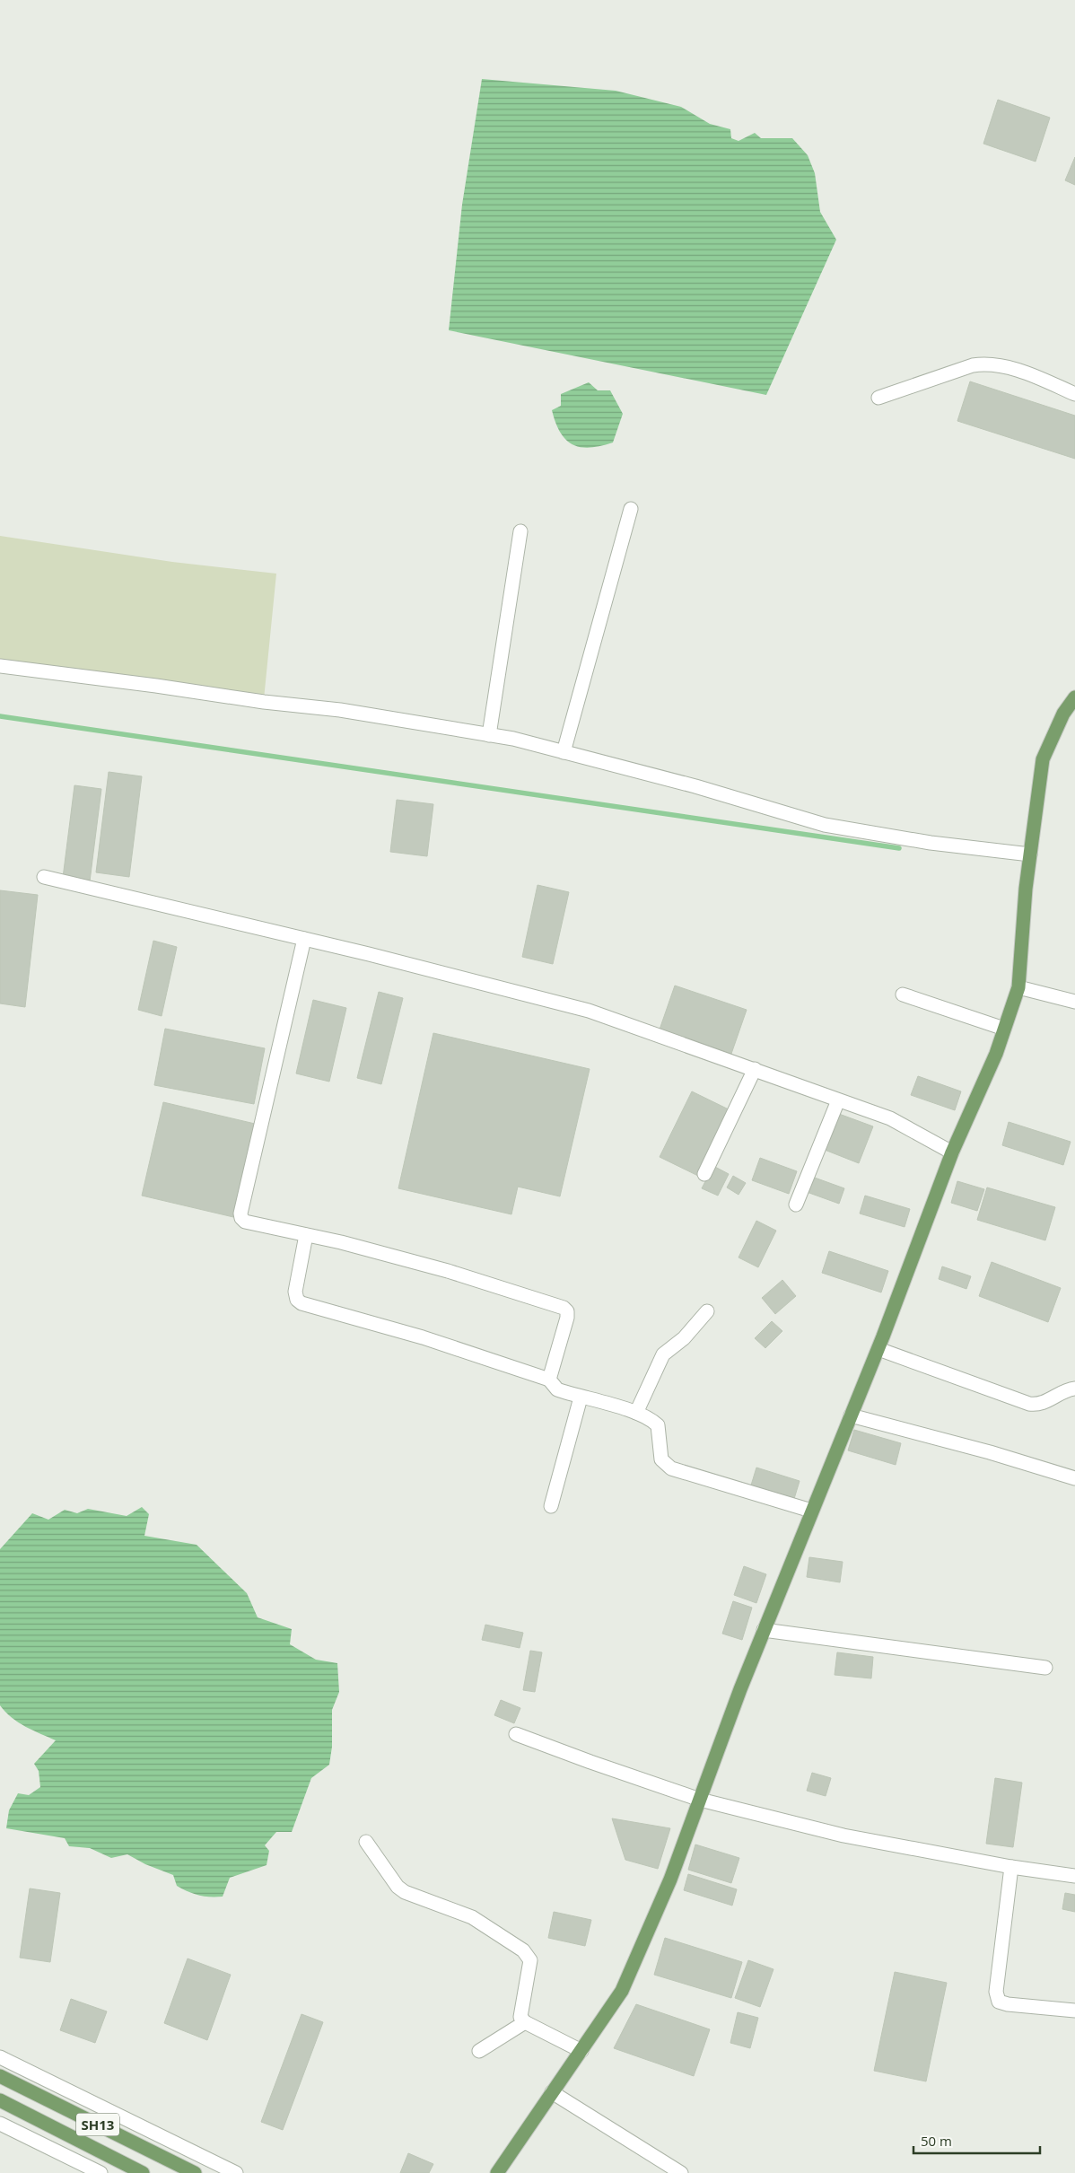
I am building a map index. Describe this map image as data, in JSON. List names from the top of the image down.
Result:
{
  "streets": {
    "main road": ["SH13"]
  },
  "scale_bar": "50 m"
}
